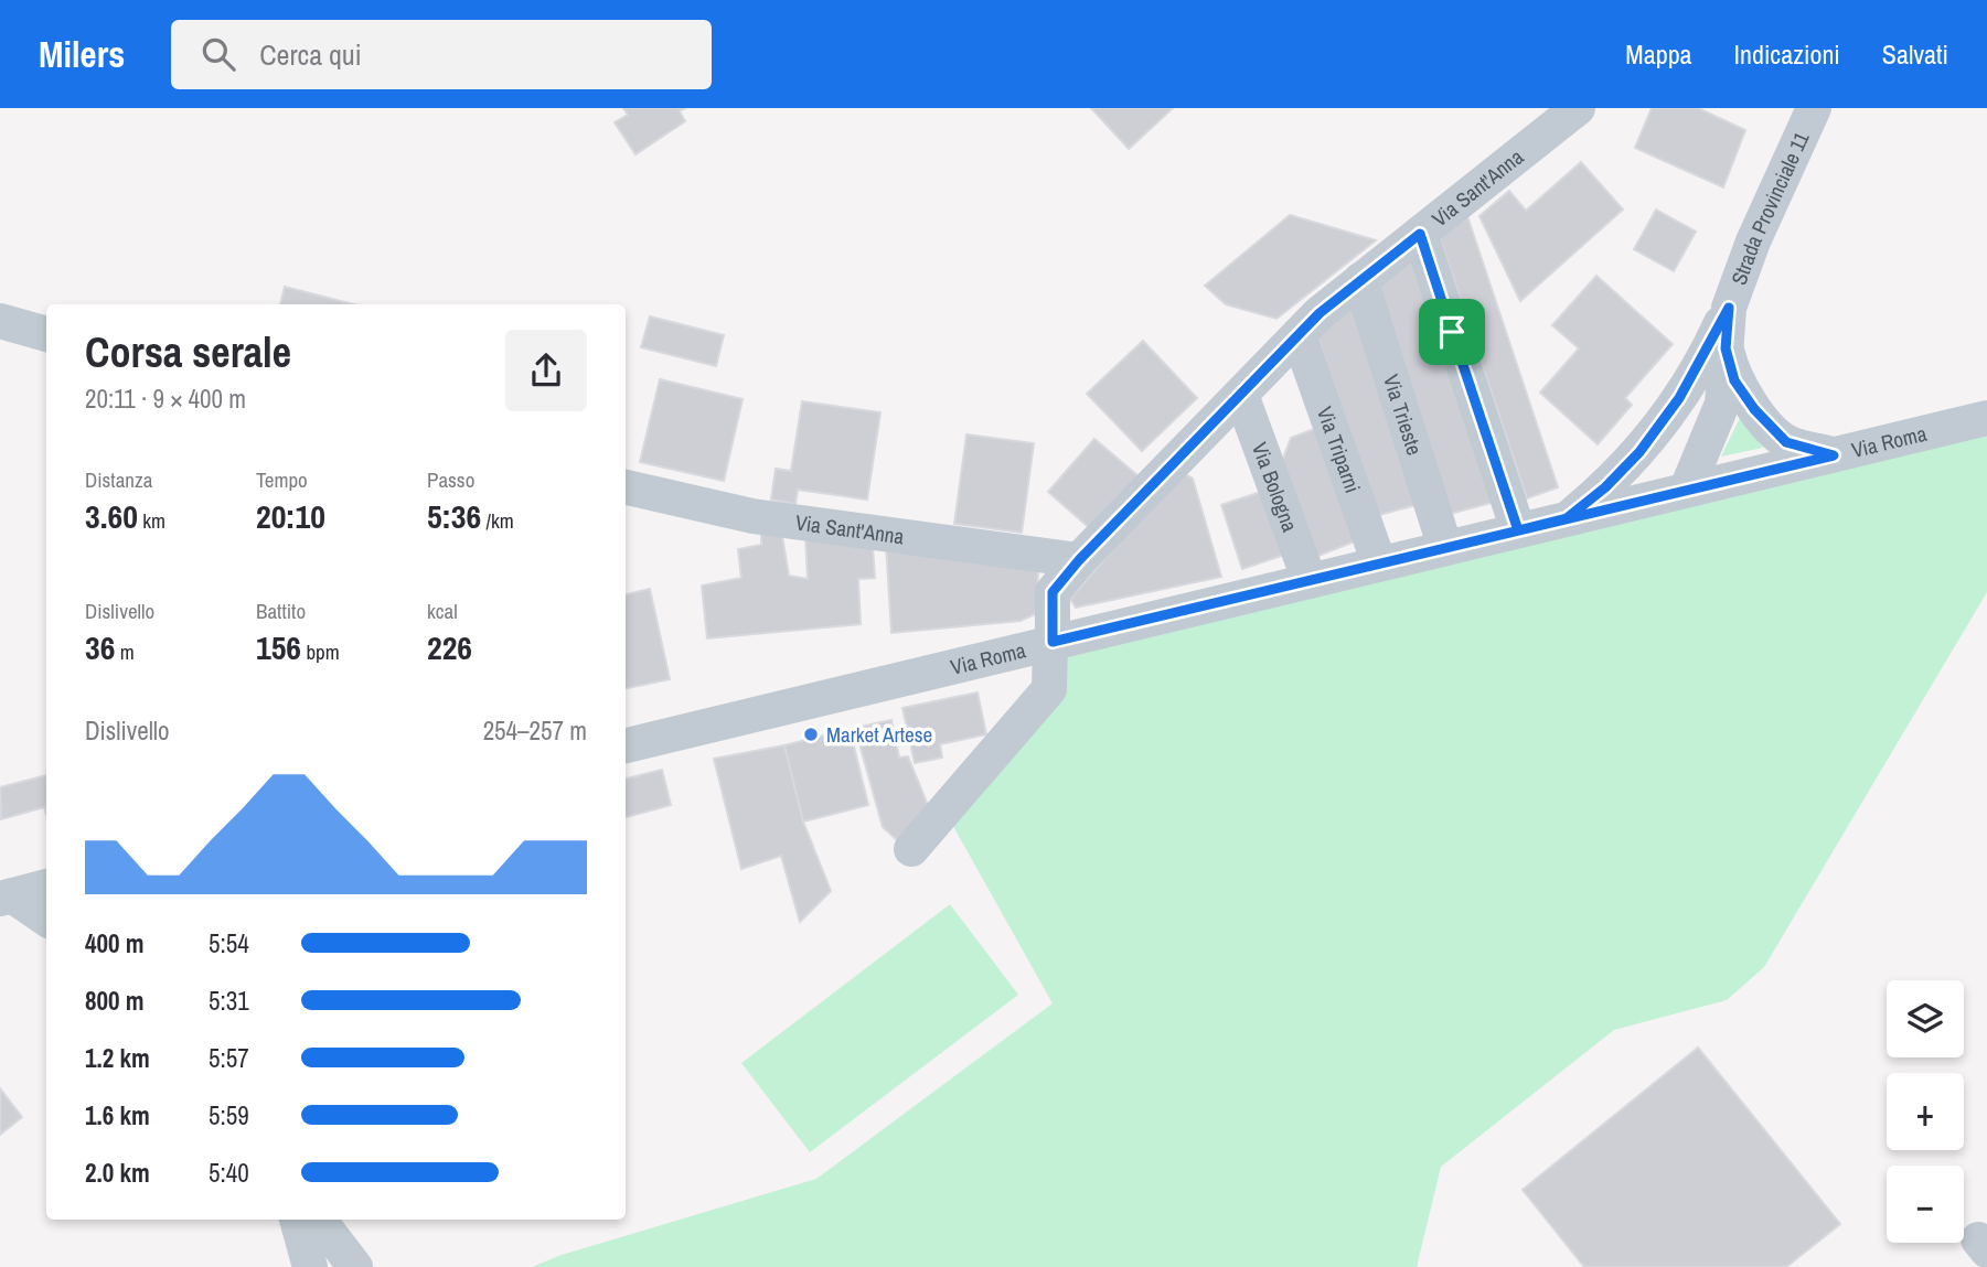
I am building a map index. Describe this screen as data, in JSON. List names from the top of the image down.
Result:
{
  "streets": {
    "street": [
      "Via Sant'Anna",
      "Strada Provinciale 11",
      "Via Trieste",
      "Via Roma",
      "Via Triparni",
      "Via Bologna"
    ]
  },
  "crossings": [
    ["Via Sant'Anna", "Via Trieste"],
    ["Via Sant'Anna", "Via Roma"],
    ["Via Sant'Anna", "Via Triparni"],
    ["Via Sant'Anna", "Via Bologna"],
    ["Strada Provinciale 11", "Via Roma"],
    ["Via Trieste", "Via Roma"],
    ["Via Roma", "Via Triparni"],
    ["Via Roma", "Via Bologna"]
  ],
  "places": ["Market Artese"],
  "page": {
    "header": "Milers",
    "search": "Cerca qui",
    "nav": ["Mappa", "Indicazioni", "Salvati"],
    "heading": ["Corsa serale", "20:11 · 9 × 400 m"],
    "stats": [
      ["Distanza", "3.60 km"],
      ["Tempo", "20:10"],
      ["Passo", "5:36 /km"],
      ["Dislivello", "36 m"],
      ["Battito", "156 bpm"],
      ["kcal", "226"]
    ],
    "chart": ["Dislivello", "254–257 m"],
    "list": [
      {
        "name": "400 m",
        "note": "5:54"
      },
      {
        "name": "800 m",
        "note": "5:31"
      },
      {
        "name": "1.2 km",
        "note": "5:57"
      },
      {
        "name": "1.6 km",
        "note": "5:59"
      },
      {
        "name": "2.0 km",
        "note": "5:40"
      }
    ],
    "map_buttons": ["+", "−"]
  }
}
